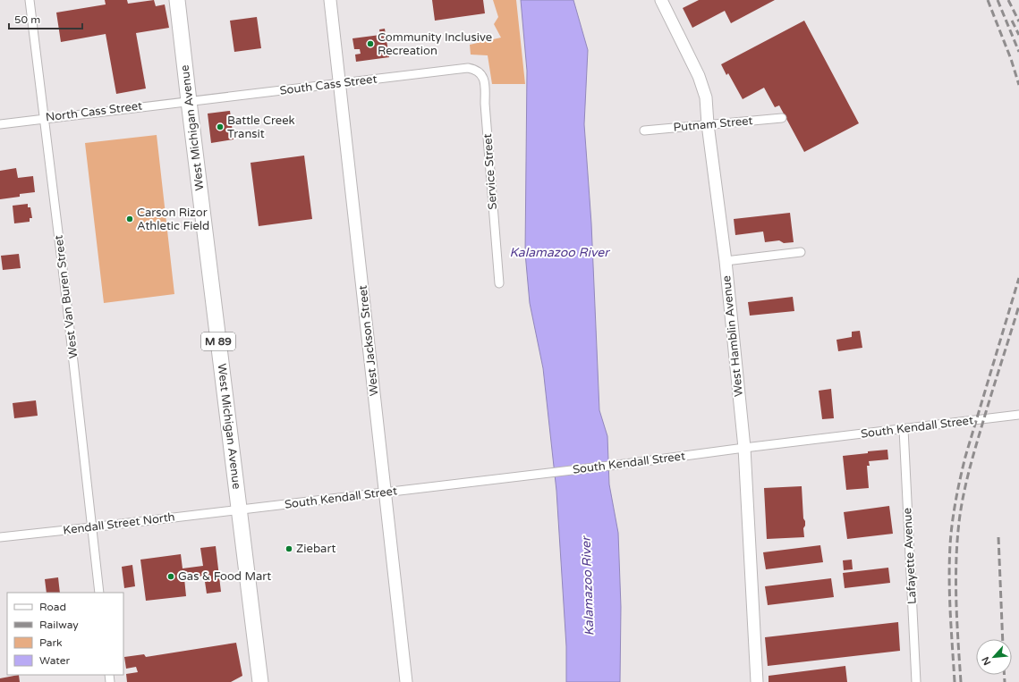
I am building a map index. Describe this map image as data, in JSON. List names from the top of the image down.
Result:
{
  "streets": {
    "highway": ["West Michigan Avenue", "M 89"],
    "street": [
      "South Cass Street",
      "North Cass Street",
      "Putnam Street",
      "Service Street",
      "West Van Buren Street",
      "West Hamblin Avenue",
      "West Jackson Street",
      "South Kendall Street",
      "Kendall Street North",
      "Lafayette Avenue"
    ]
  },
  "crossings": [
    ["South Cass Street", "North Cass Street"],
    ["South Cass Street", "West Michigan Avenue"],
    ["South Cass Street", "Service Street"],
    ["South Cass Street", "West Jackson Street"],
    ["North Cass Street", "West Michigan Avenue"],
    ["North Cass Street", "West Van Buren Street"],
    ["Putnam Street", "West Hamblin Avenue"],
    ["West Michigan Avenue", "South Kendall Street"],
    ["West Michigan Avenue", "Kendall Street North"],
    ["West Van Buren Street", "Kendall Street North"],
    ["West Hamblin Avenue", "South Kendall Street"],
    ["West Jackson Street", "South Kendall Street"],
    ["South Kendall Street", "Kendall Street North"],
    ["South Kendall Street", "Lafayette Avenue"]
  ],
  "water": ["Kalamazoo River"],
  "places": [
    "Community Inclusive Recreation",
    "Battle Creek Transit",
    "Carson Rizor Athletic Field",
    "Ziebart",
    "Gas & Food Mart"
  ],
  "legend": [
    "Road",
    "Railway",
    "Park",
    "Water"
  ],
  "scale_bar": "50 m",
  "north": "bottom left"
}
